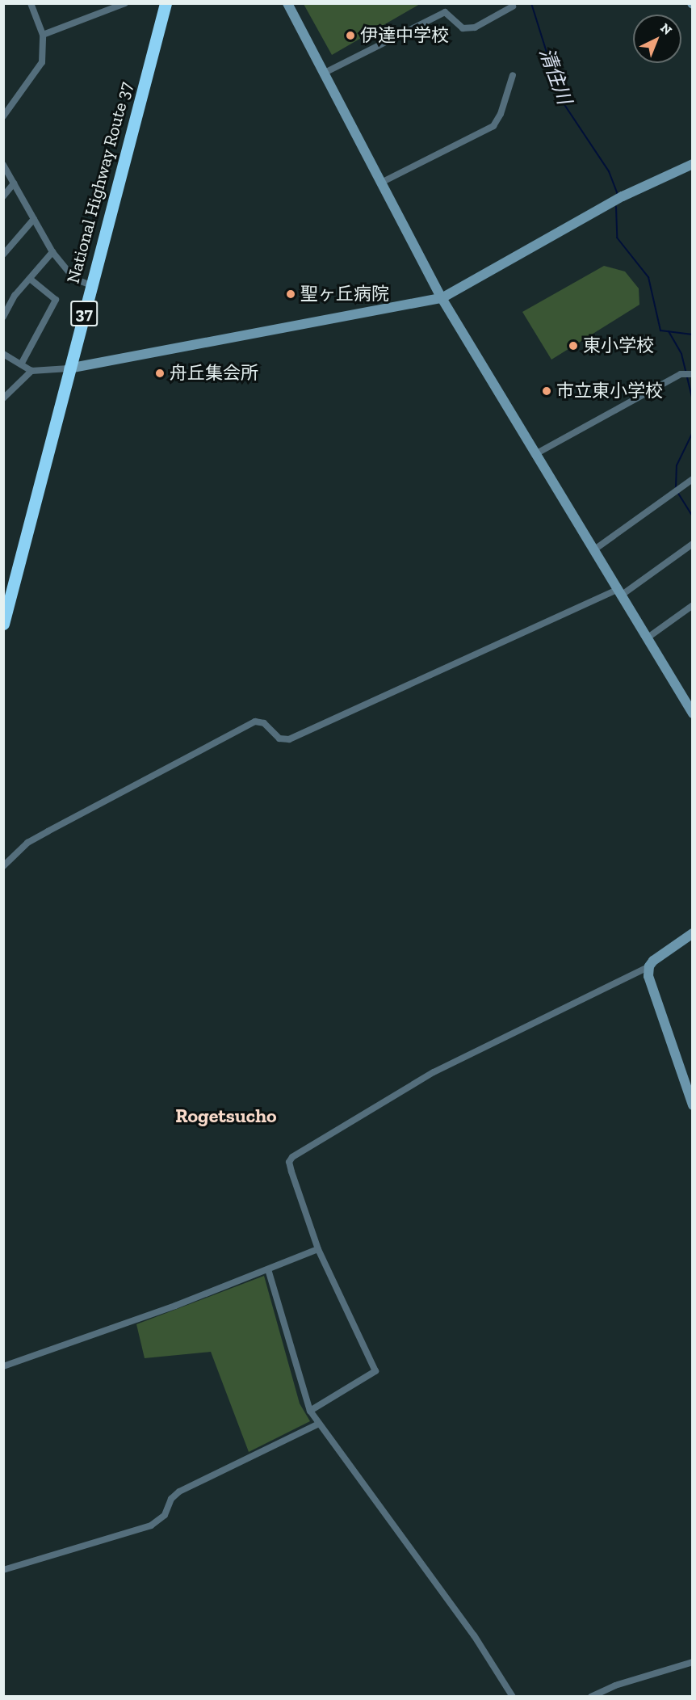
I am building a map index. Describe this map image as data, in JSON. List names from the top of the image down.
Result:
{
  "streets": {
    "highway": ["National Highway Route 37", "37"]
  },
  "districts": ["Rogetsucho"],
  "water": ["清住川"],
  "places": [
    "伊達中学校",
    "聖ヶ丘病院",
    "東小学校",
    "舟丘集会所",
    "市立東小学校"
  ],
  "north": "top right"
}
